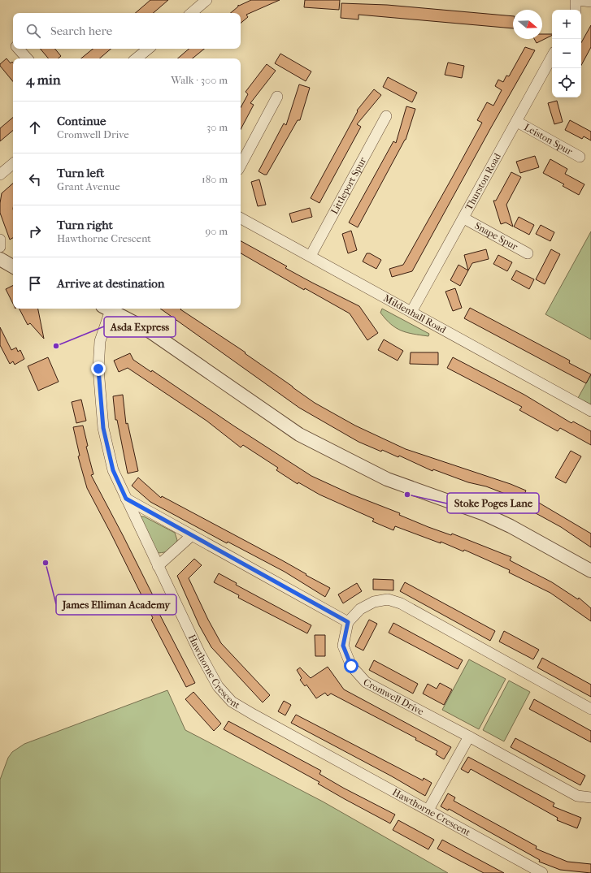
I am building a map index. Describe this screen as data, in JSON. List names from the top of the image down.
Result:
{
  "streets": {
    "street": [
      "Leiston Spur",
      "Thurston Road",
      "Littleport Spur",
      "Snape Spur",
      "Mildenhall Road",
      "Hawthorne Crescent",
      "Cromwell Drive"
    ]
  },
  "crossings": [
    ["Leiston Spur", "Thurston Road"],
    ["Thurston Road", "Snape Spur"],
    ["Thurston Road", "Mildenhall Road"],
    ["Littleport Spur", "Mildenhall Road"]
  ],
  "places": ["Asda Express", "Stoke Poges Lane", "James Elliman Academy"],
  "north": "right",
  "page": {
    "map_buttons": ["+", "−"],
    "search": "Search here",
    "heading": ["4 min", "Walk · 300 m"],
    "list": [
      ["Continue", "Cromwell Drive", "30 m"],
      ["Turn left", "Grant Avenue", "180 m"],
      ["Turn right", "Hawthorne Crescent", "90 m"],
      "Arrive at destination"
    ]
  }
}
